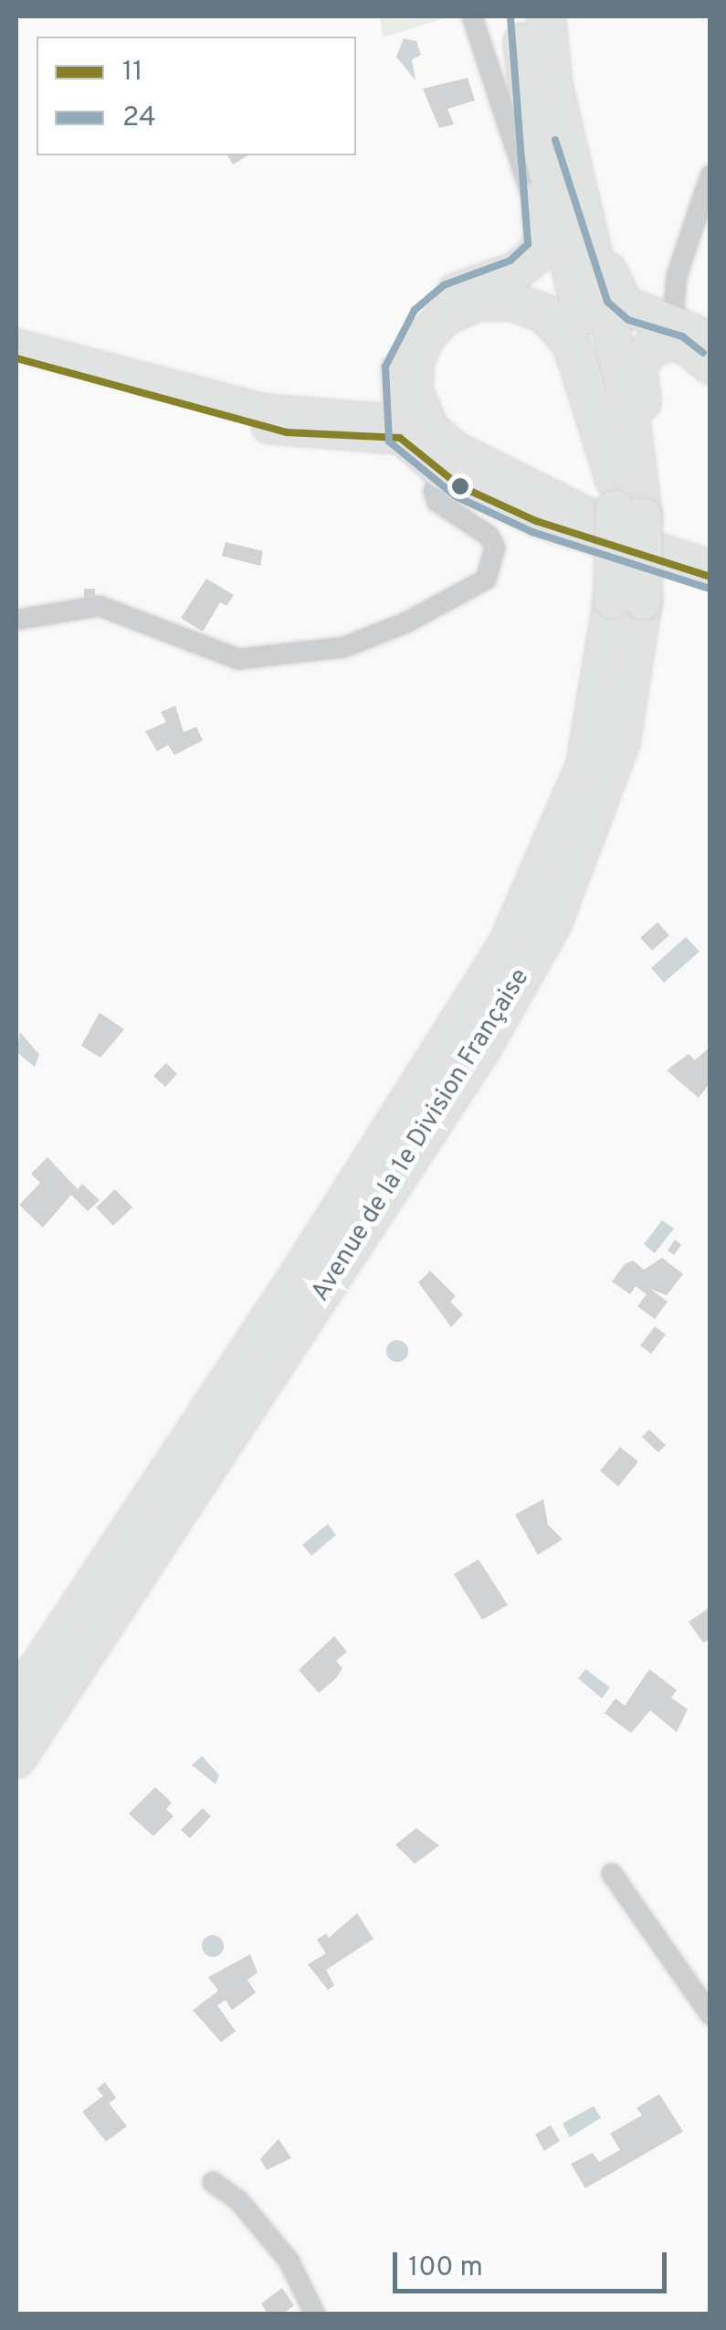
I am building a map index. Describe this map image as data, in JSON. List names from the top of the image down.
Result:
{
  "streets": {
    "highway": ["Avenue de la 1e Division Française"]
  },
  "lines": ["transit line 24", "transit line 11"],
  "legend": ["11", "24"],
  "scale_bar": "100 m"
}
